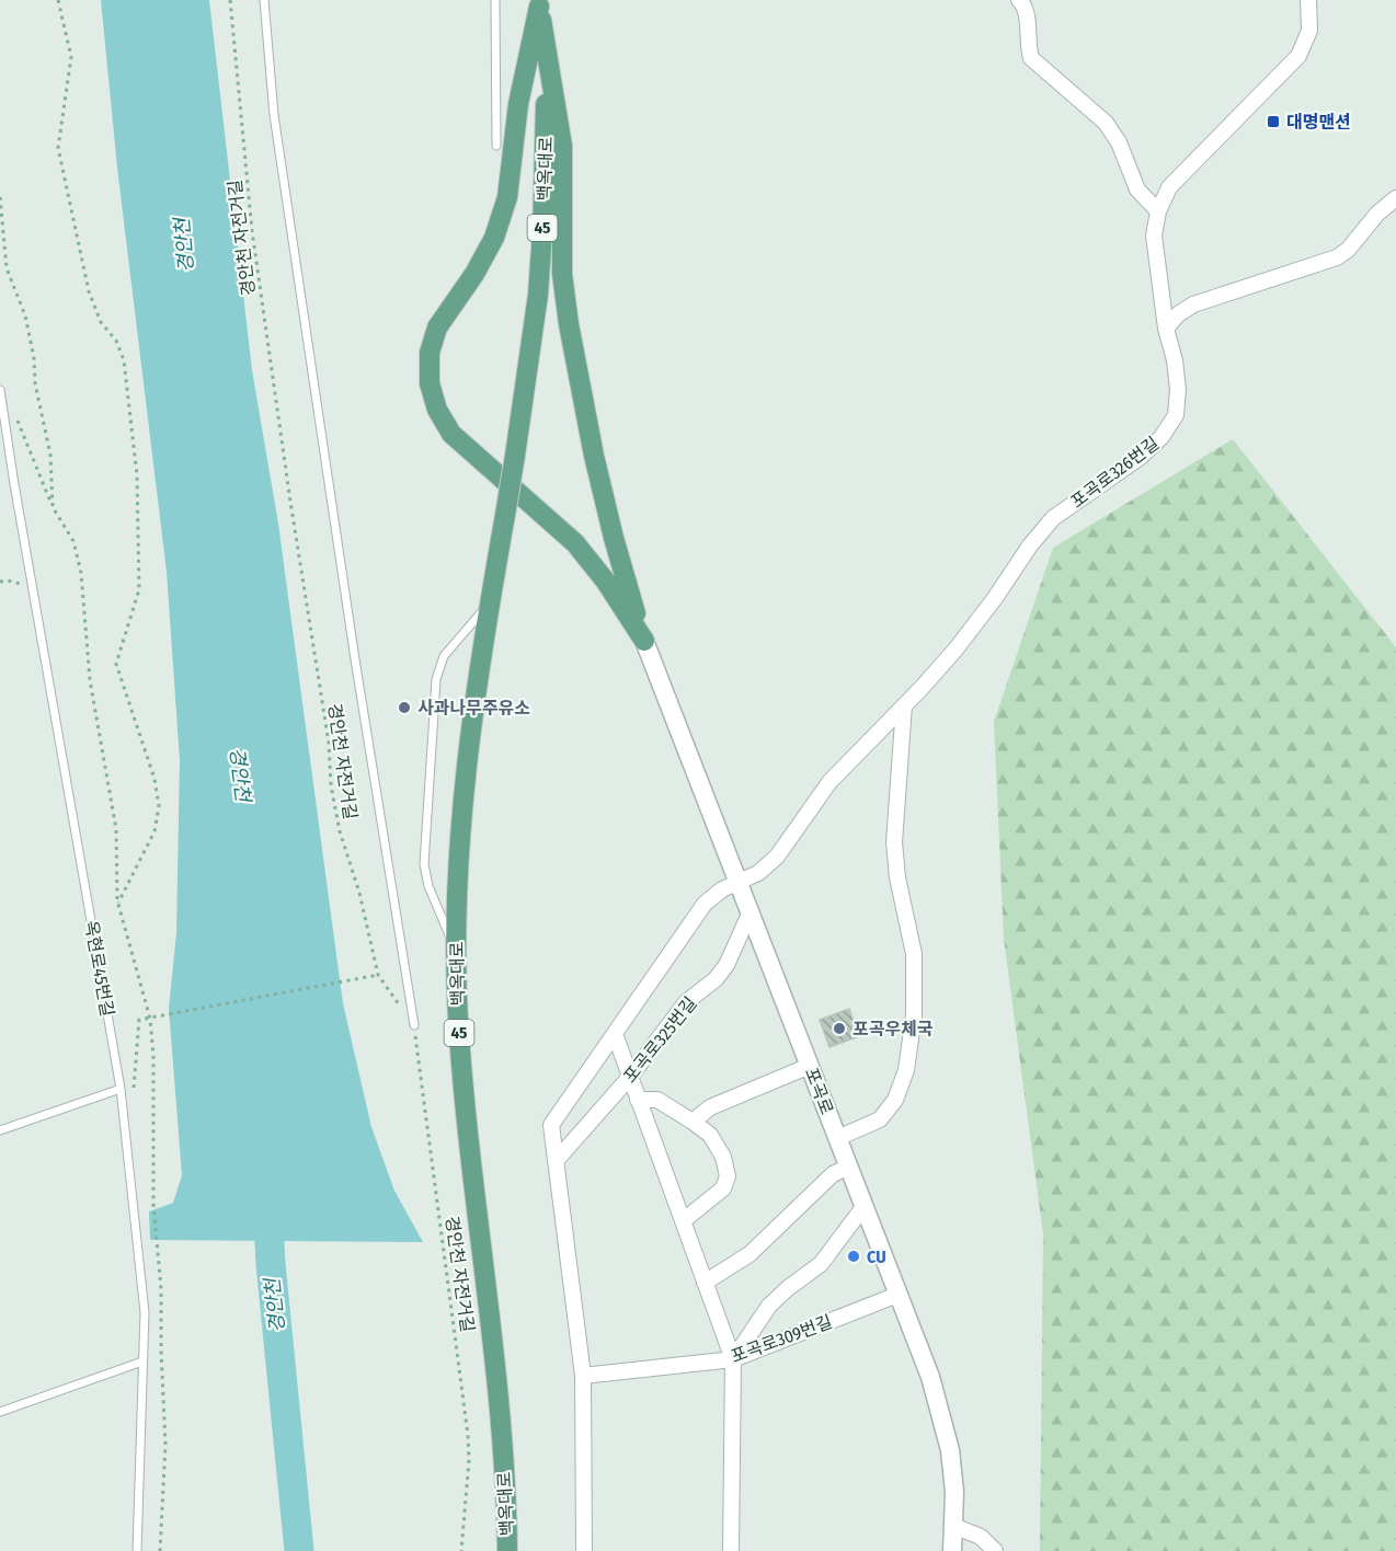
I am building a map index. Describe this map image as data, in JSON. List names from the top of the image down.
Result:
{
  "streets": {
    "main road": ["백옥대로", "45"],
    "street": [
      "포곡로326번길",
      "포곡로325번길",
      "포곡로",
      "포곡로309번길"
    ],
    "lane": ["옥현로45번길"],
    "path": ["경안천 자전거길"]
  },
  "crossings": [
    ["포곡로326번길", "포곡로325번길"],
    ["포곡로326번길", "포곡로"],
    ["포곡로326번길", "포곡로309번길"],
    ["포곡로325번길", "포곡로"],
    ["포곡로", "포곡로309번길"]
  ],
  "water": ["경안천"],
  "places": {
    "transit": ["대명맨션"],
    "other": ["사과나무주유소", "포곡우체국", "CU"]
  }
}
